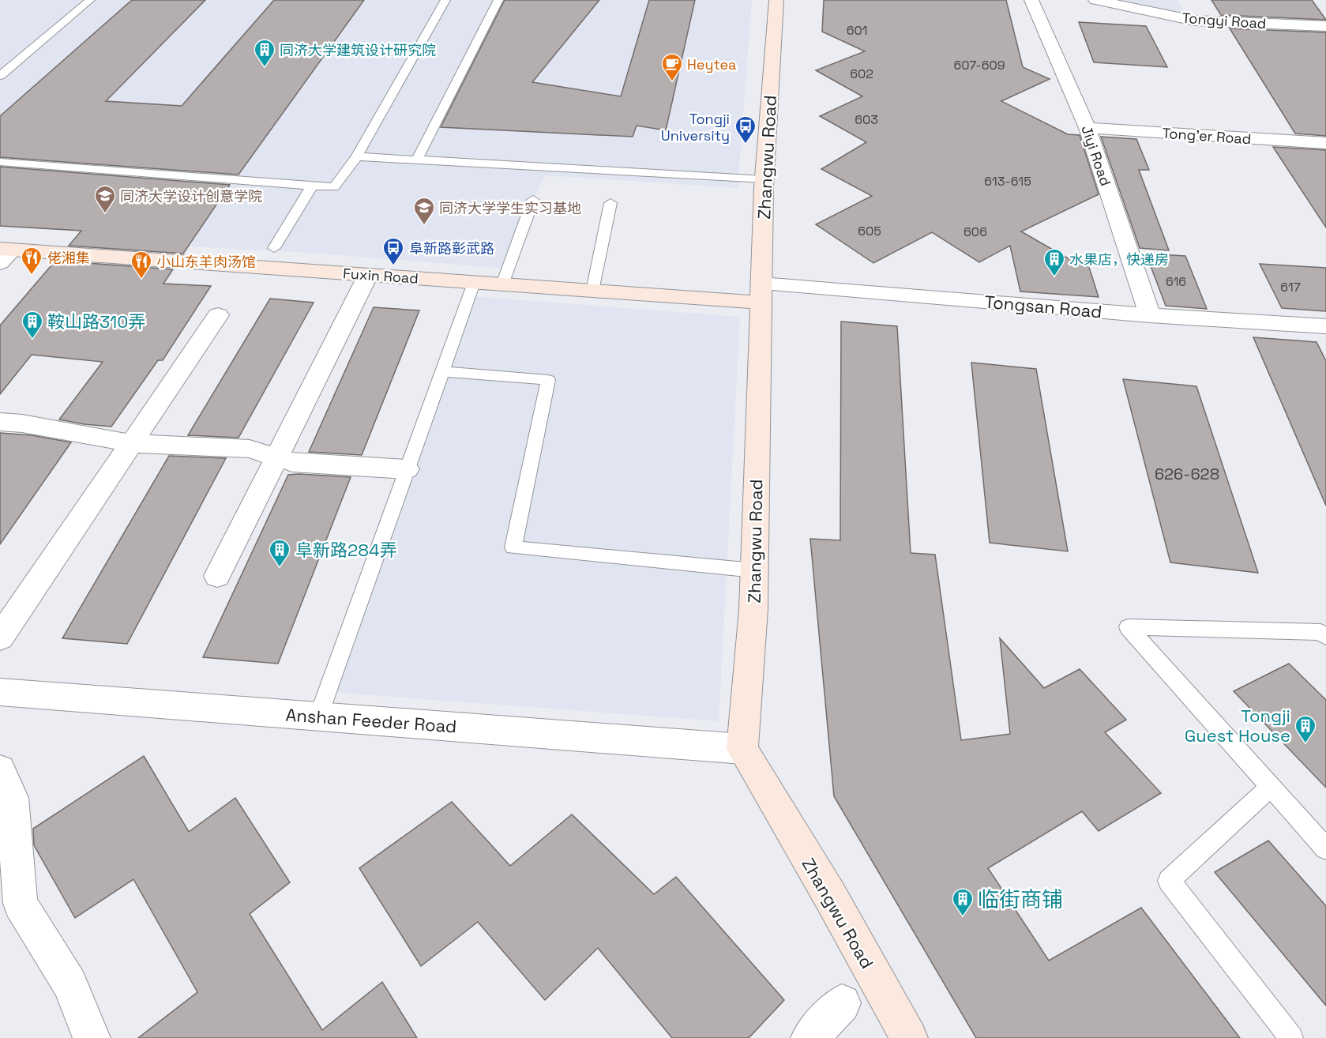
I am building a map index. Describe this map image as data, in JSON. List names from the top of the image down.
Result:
{
  "streets": {
    "street": [
      "Tongyi Road",
      "Tong'er Road",
      "Jiyi Road",
      "Zhangwu Road",
      "Fuxin Road",
      "Tongsan Road",
      "Anshan Feeder Road"
    ]
  },
  "crossings": [
    ["Tong'er Road", "Jiyi Road"],
    ["Jiyi Road", "Tongsan Road"],
    ["Zhangwu Road", "Fuxin Road"],
    ["Zhangwu Road", "Tongsan Road"],
    ["Zhangwu Road", "Anshan Feeder Road"],
    ["Fuxin Road", "Tongsan Road"]
  ],
  "places": {
    "building": [
      "同济大学建筑设计研究院",
      "水果店，快递房",
      "鞍山路310弄",
      "阜新路284弄",
      "Tongji Guest House",
      "临街商铺"
    ],
    "cafe": ["Heytea"],
    "bus stop": ["Tongji University", "阜新路彰武路"],
    "school or university": ["同济大学设计创意学院", "同济大学学生实习基地"],
    "restaurant": ["佬湘集", "小山东羊肉汤馆"]
  },
  "house_numbers": [
    "601",
    "607-609",
    "602",
    "603",
    "613-615",
    "605",
    "606",
    "616",
    "617",
    "626-628"
  ]
}
